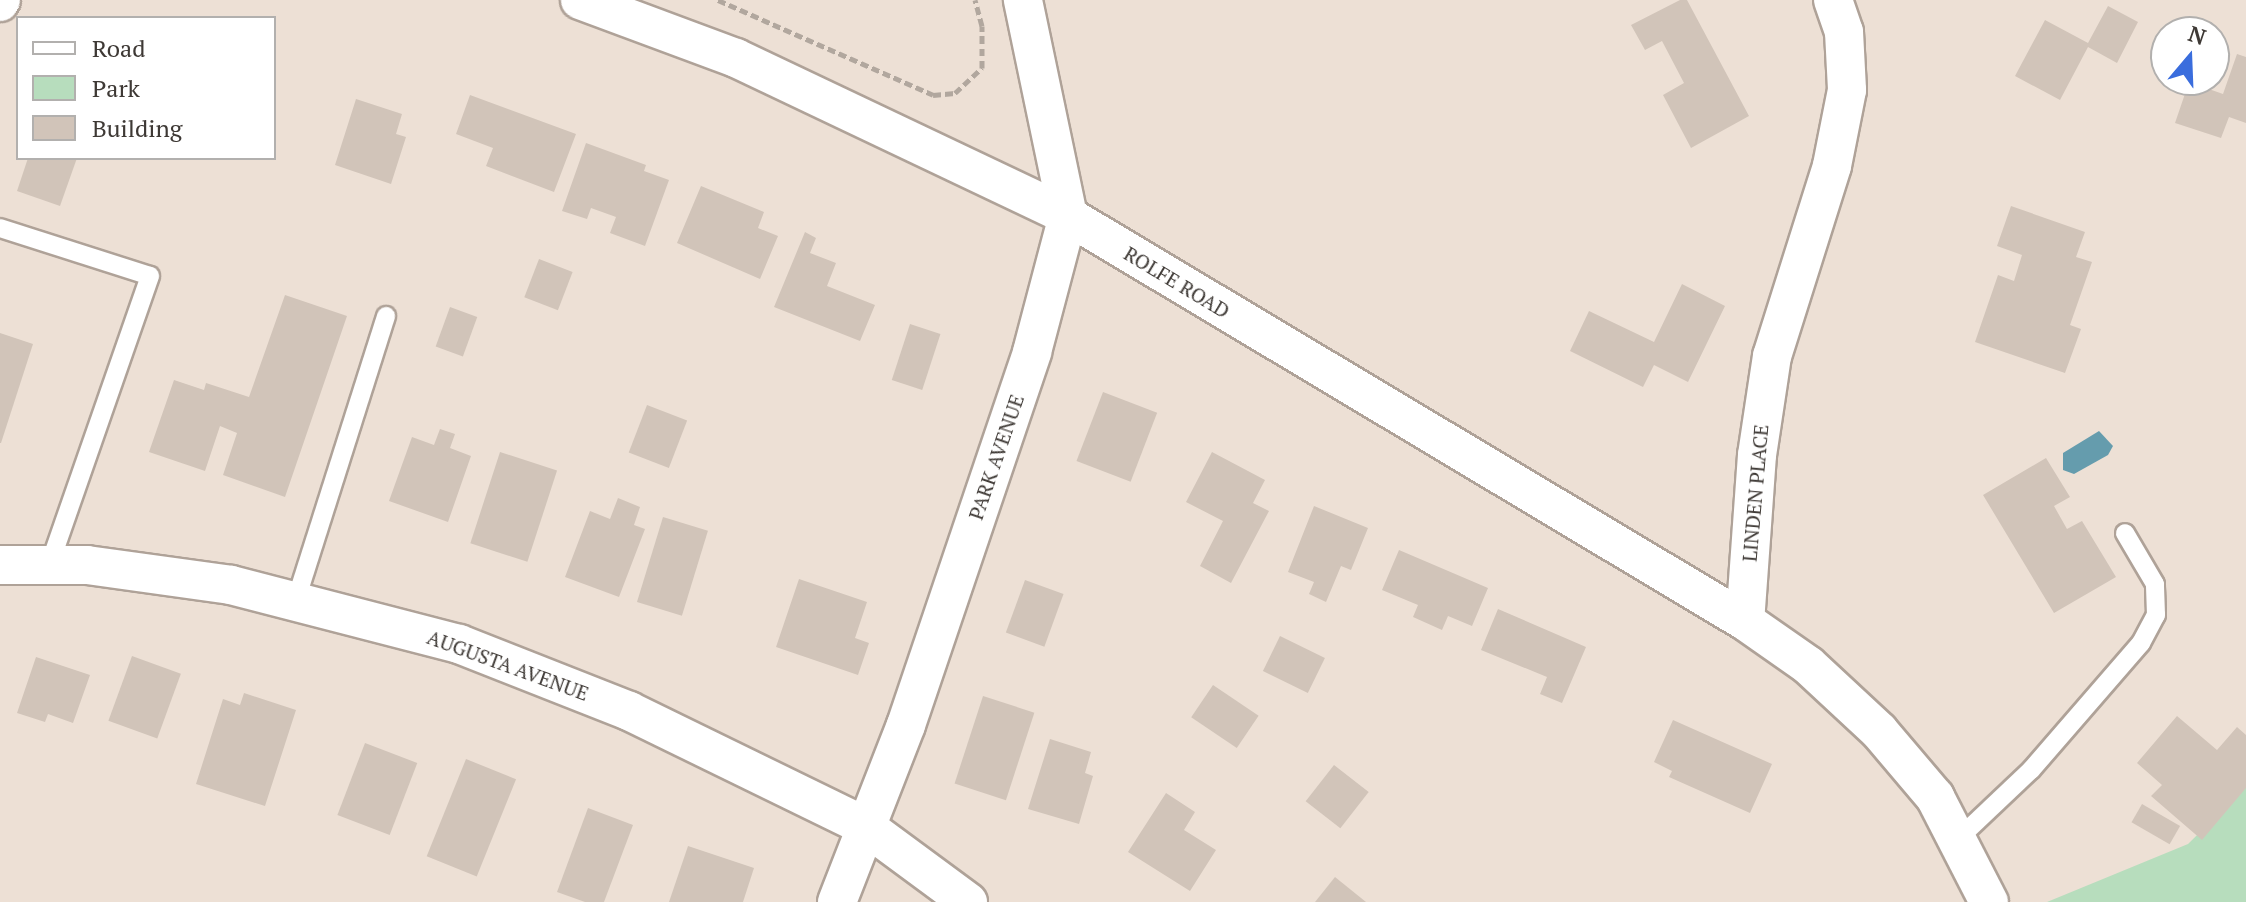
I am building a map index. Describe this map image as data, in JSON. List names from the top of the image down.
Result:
{
  "streets": {
    "street": [
      "ROLFE ROAD",
      "PARK AVENUE",
      "LINDEN PLACE",
      "AUGUSTA AVENUE"
    ]
  },
  "crossings": [
    ["ROLFE ROAD", "PARK AVENUE"],
    ["ROLFE ROAD", "LINDEN PLACE"],
    ["PARK AVENUE", "AUGUSTA AVENUE"]
  ],
  "legend": ["Road", "Park", "Building"],
  "north": "top"
}
